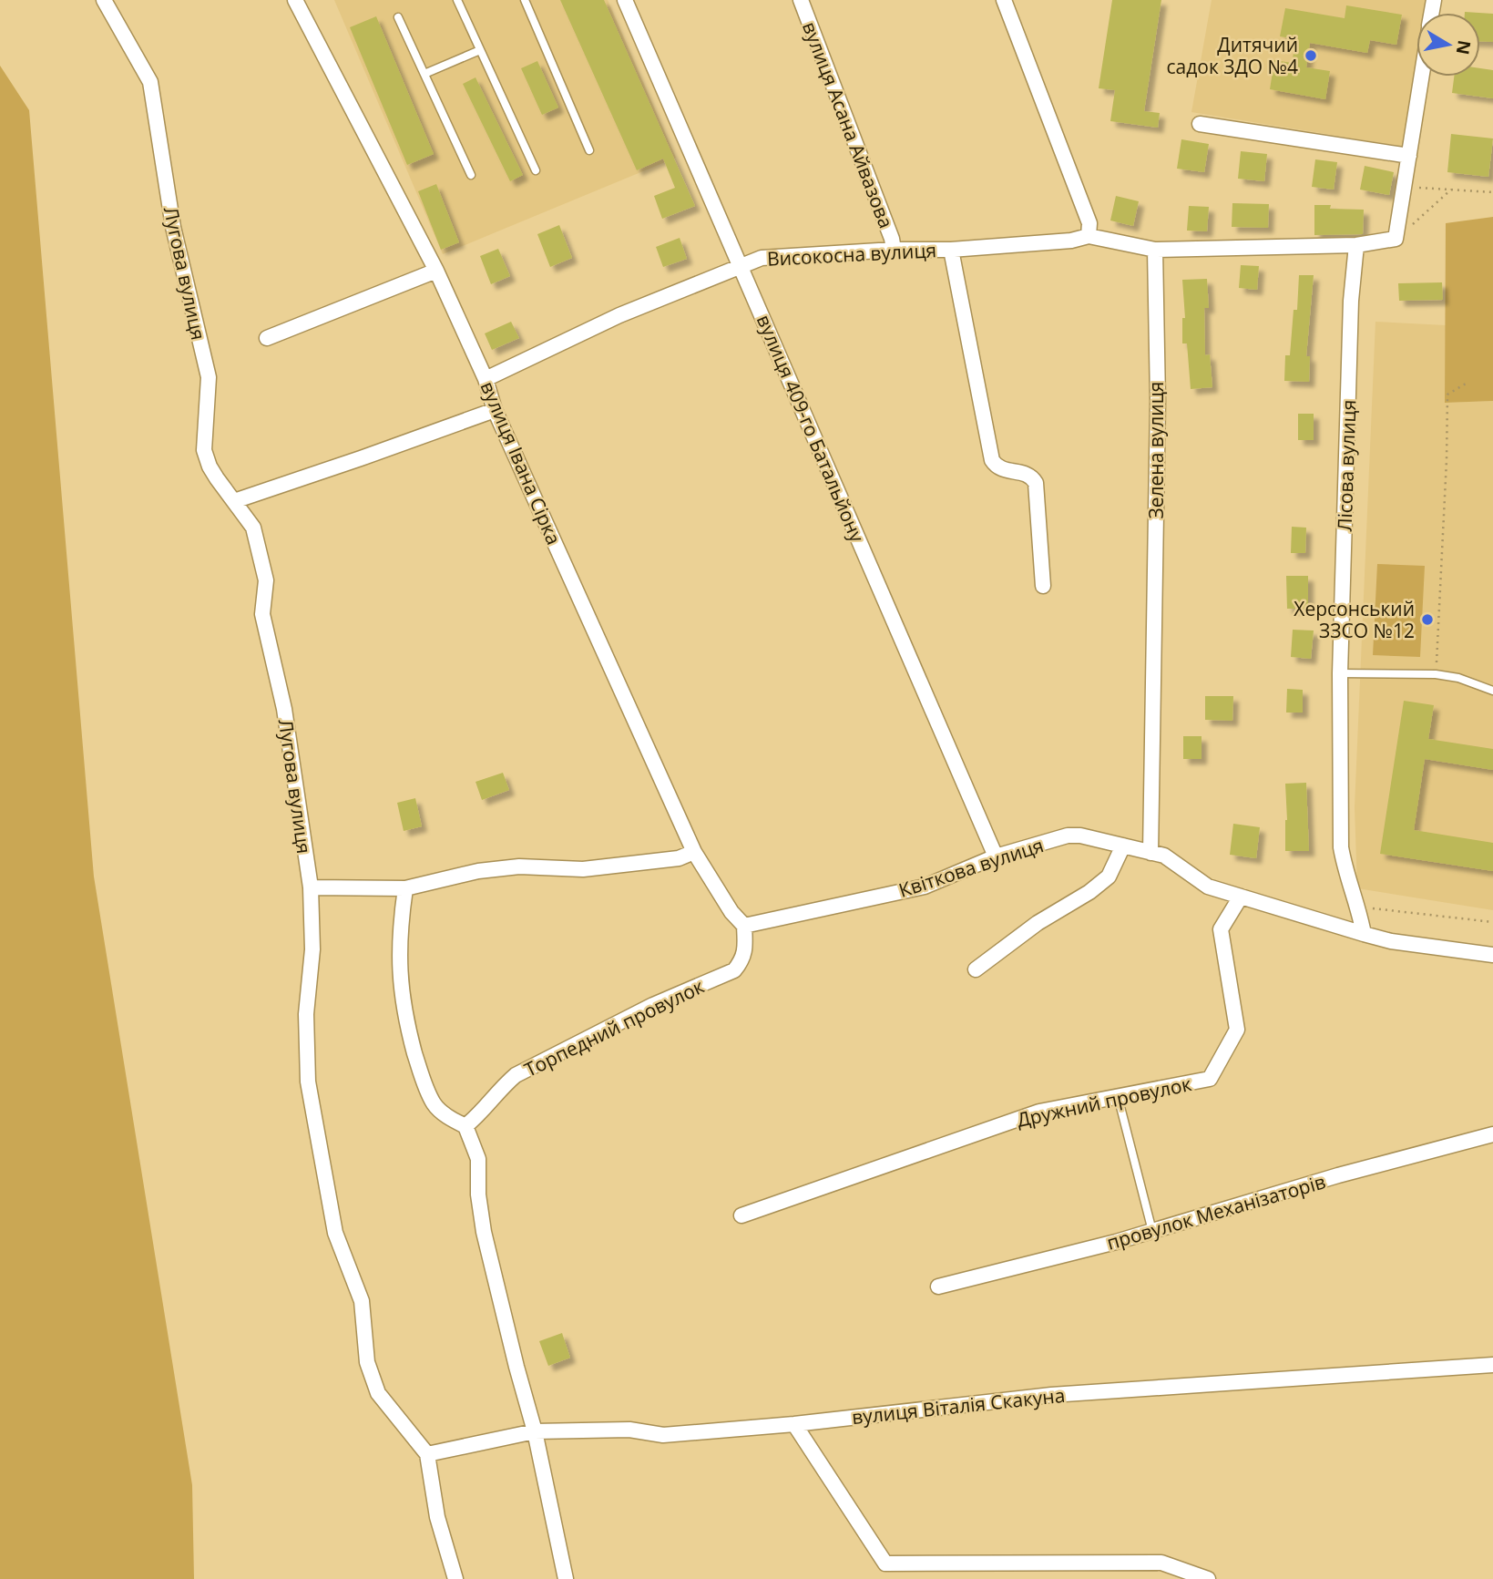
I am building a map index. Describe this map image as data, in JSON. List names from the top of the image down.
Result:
{
  "streets": {
    "street": [
      "вулиця Асана Айвазова",
      "Високосна вулиця",
      "Лугова вулиця",
      "вулиця 409-го Батальйону",
      "Зелена вулиця",
      "вулиця Івана Сірка",
      "Лісова вулиця",
      "Квіткова вулиця",
      "Торпедний провулок",
      "Дружний провулок",
      "провулок Механізаторів",
      "вулиця Віталія Скакуна"
    ]
  },
  "crossings": [
    ["вулиця Асана Айвазова", "Високосна вулиця"],
    ["Високосна вулиця", "вулиця 409-го Батальйону"],
    ["Високосна вулиця", "Зелена вулиця"],
    ["Високосна вулиця", "вулиця Івана Сірка"],
    ["Лугова вулиця", "вулиця Віталія Скакуна"],
    ["вулиця 409-го Батальйону", "Квіткова вулиця"],
    ["Зелена вулиця", "Квіткова вулиця"],
    ["вулиця Івана Сірка", "Квіткова вулиця"],
    ["вулиця Івана Сірка", "Торпедний провулок"],
    ["Лісова вулиця", "Квіткова вулиця"],
    ["Квіткова вулиця", "Торпедний провулок"],
    ["Квіткова вулиця", "Дружний провулок"]
  ],
  "places": ["Дитячий садок ЗДО №4", "Херсонський ЗЗСО №12"],
  "north": "right"
}
